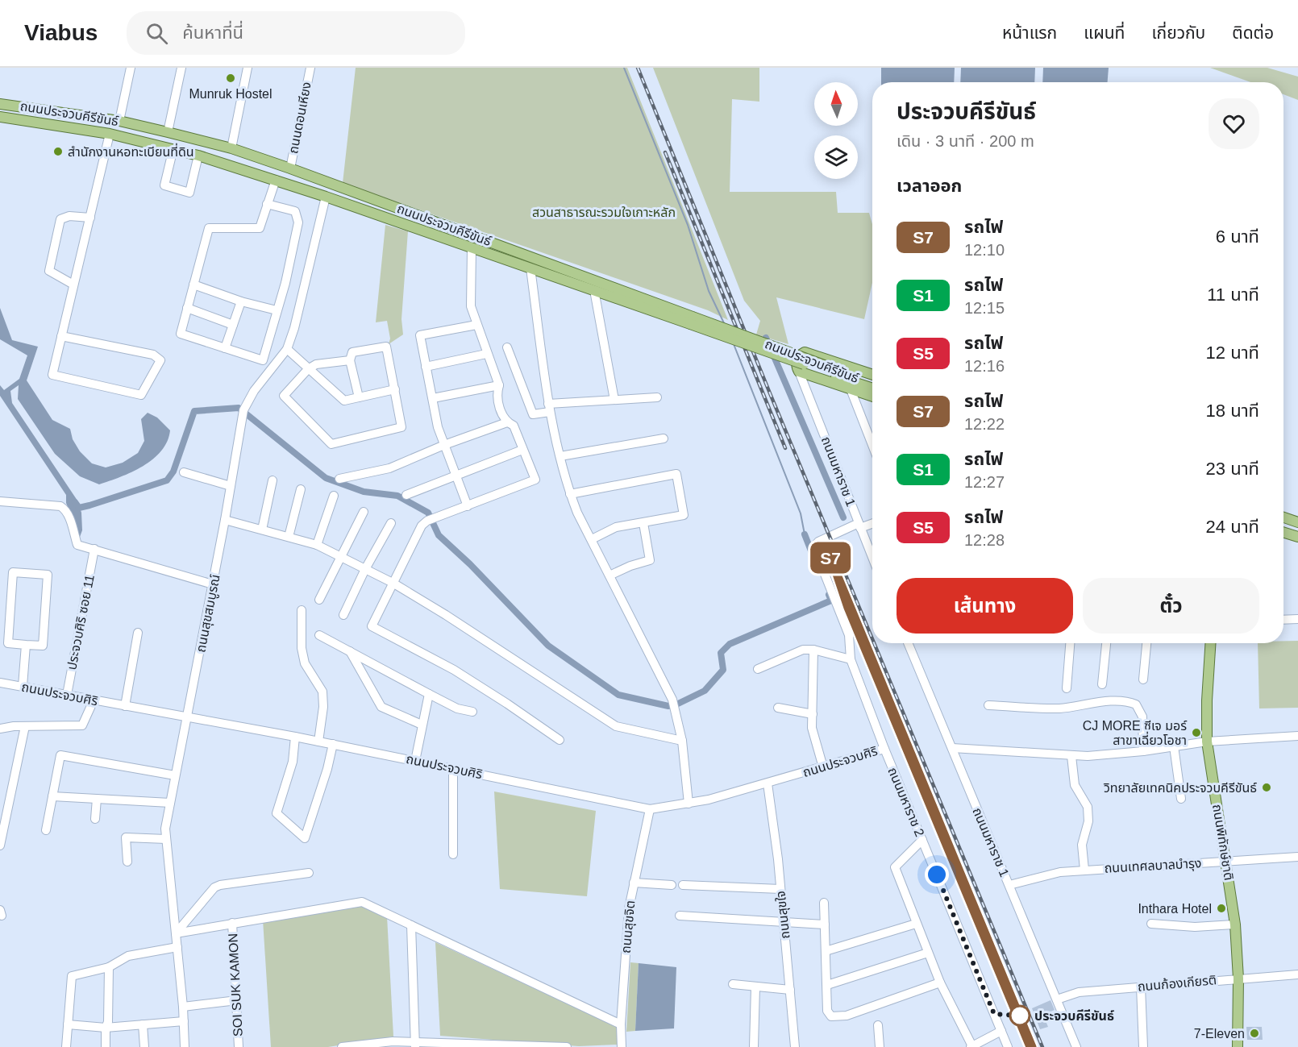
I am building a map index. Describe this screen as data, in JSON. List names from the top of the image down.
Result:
{
  "streets": {
    "main road": ["ถนนประจวบคีรีขันธ์", "ถนนพิทักษ์ชาติ"],
    "street": [
      "ถนนดอนเหียง",
      "ถนนมหาราช 1",
      "ถนนสุขสมบูรณ์",
      "ประจวบศิริ ซอย 11",
      "ถนนประจวบศิริ",
      "ถนนมหาราช 2",
      "ถนนเทศลบาลบำรุง",
      "ถนนสุขใจ",
      "ถนนสุขจิต",
      "ถนนก้องเกียรติ",
      "SOI SUK KAMON"
    ]
  },
  "crossings": [
    ["ถนนประจวบคีรีขันธ์", "ถนนดอนเหียง"],
    ["ถนนประจวบคีรีขันธ์", "ถนนสุขสมบูรณ์"],
    ["ถนนมหาราช 1", "ถนนมหาราช 2"],
    ["ถนนมหาราช 1", "ถนนเทศลบาลบำรุง"],
    ["ถนนมหาราช 1", "ถนนก้องเกียรติ"],
    ["ถนนสุขสมบูรณ์", "ถนนประจวบศิริ"],
    ["ประจวบศิริ ซอย 11", "ถนนประจวบศิริ"],
    ["ถนนประจวบศิริ", "ถนนมหาราช 2"],
    ["ถนนประจวบศิริ", "ถนนสุขใจ"],
    ["ถนนประจวบศิริ", "ถนนสุขจิต"],
    ["ถนนพิทักษ์ชาติ", "ถนนเทศลบาลบำรุง"],
    ["ถนนพิทักษ์ชาติ", "ถนนก้องเกียรติ"]
  ],
  "parks": ["สวนสาธารณะรวมใจเกาะหลัก"],
  "places": [
    "Munruk Hostel",
    "สำนักงานหอทะเบียนที่ดิน",
    "CJ MORE ซีเจ มอร์ สาขาเฉี่ยวโอชา",
    "วิทยาลัยเทคนิคประจวบคีรีขันธ์",
    "Inthara Hotel",
    "ประจวบคีรีขันธ์",
    "7-Eleven"
  ],
  "north": "top",
  "page": {
    "header": "Viabus",
    "search": "ค้นหาที่นี่",
    "nav": [
      "หน้าแรก",
      "แผนที่",
      "เกี่ยวกับ",
      "ติดต่อ"
    ],
    "on_map": "S7",
    "heading": [
      ["ประจวบคีรีขันธ์", "เดิน · 3 นาที · 200 m"],
      "เวลาออก"
    ],
    "list": [
      {
        "mark": "S7",
        "name": "รถไฟ",
        "note": "12:10",
        "value": "6 นาที"
      },
      {
        "mark": "S1",
        "name": "รถไฟ",
        "note": "12:15",
        "value": "11 นาที"
      },
      {
        "mark": "S5",
        "name": "รถไฟ",
        "note": "12:16",
        "value": "12 นาที"
      },
      {
        "mark": "S7",
        "name": "รถไฟ",
        "note": "12:22",
        "value": "18 นาที"
      },
      {
        "mark": "S1",
        "name": "รถไฟ",
        "note": "12:27",
        "value": "23 นาที"
      },
      {
        "mark": "S5",
        "name": "รถไฟ",
        "note": "12:28",
        "value": "24 นาที"
      }
    ],
    "buttons": ["เส้นทาง", "ตั๋ว"]
  }
}
